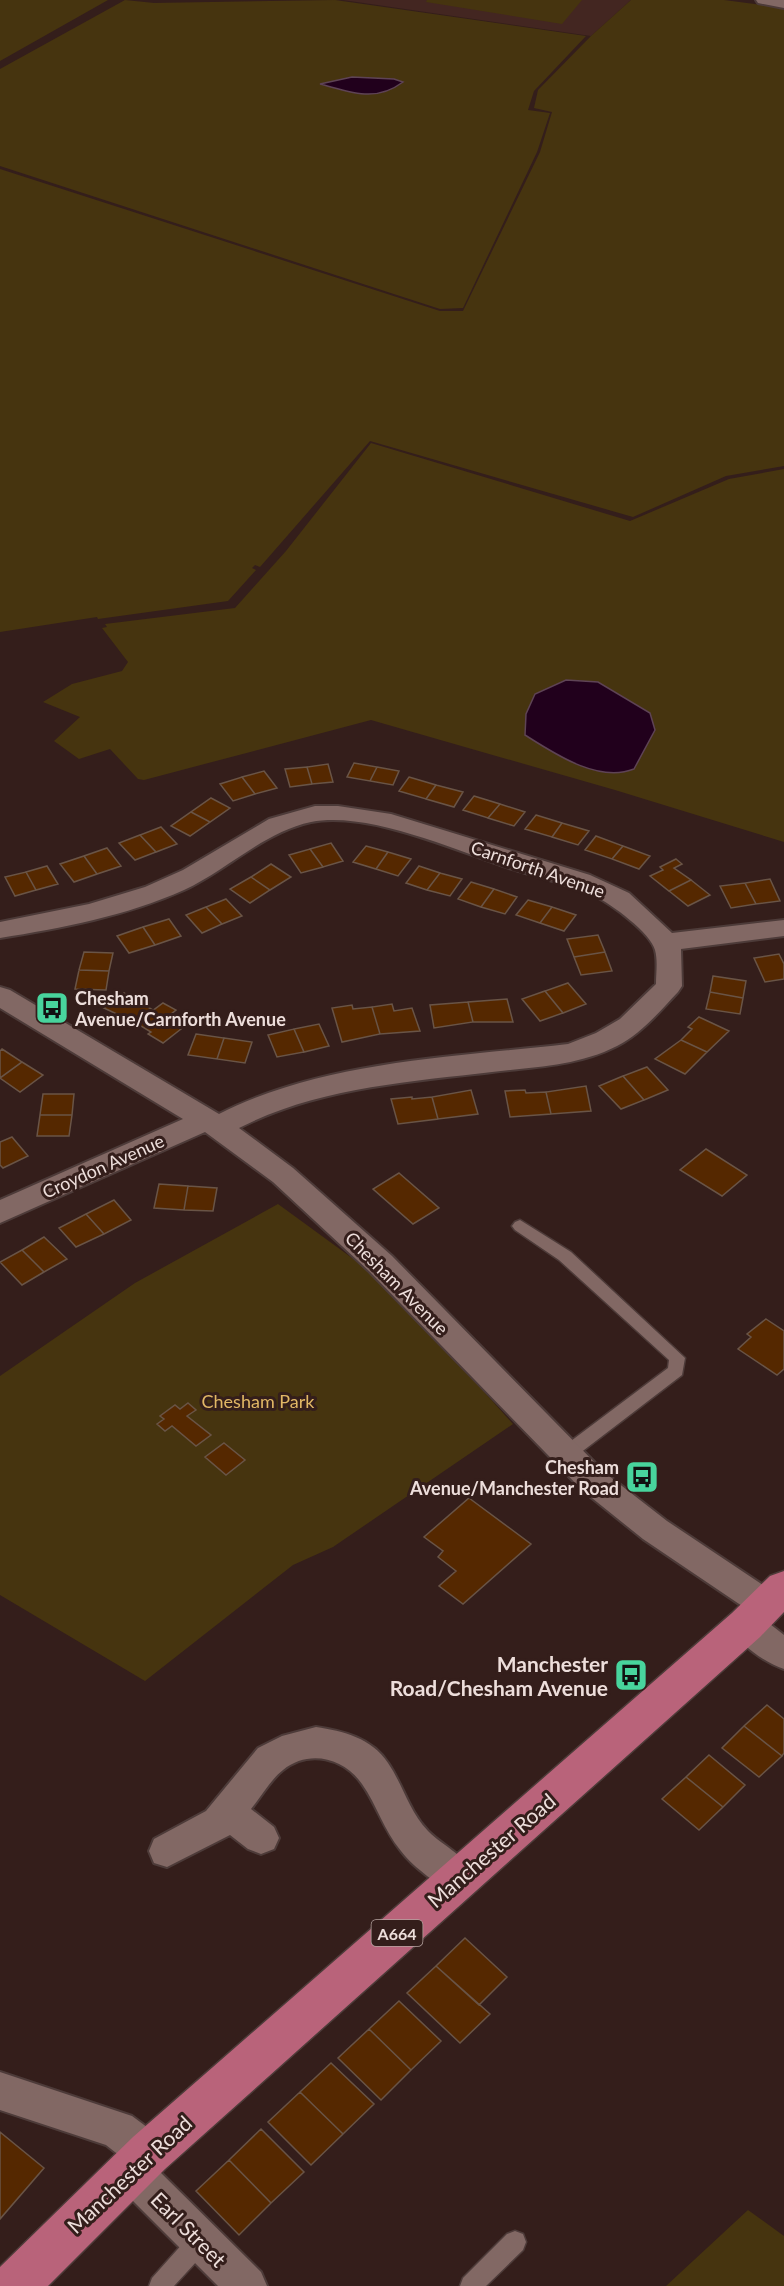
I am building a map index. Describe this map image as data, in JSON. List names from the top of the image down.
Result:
{
  "streets": {
    "main road": ["Manchester Road", "A664"],
    "street": [
      "Carnforth Avenue",
      "Croydon Avenue",
      "Chesham Avenue",
      "Earl Street"
    ]
  },
  "crossings": [
    ["Croydon Avenue", "Chesham Avenue"],
    ["Chesham Avenue", "Manchester Road"],
    ["Manchester Road", "Earl Street"]
  ],
  "parks": ["Chesham Park"],
  "places": {
    "bus stop": ["Chesham Avenue/Carnforth Avenue", "Chesham Avenue/Manchester Road", "Manchester Road/Chesham Avenue"]
  }
}
